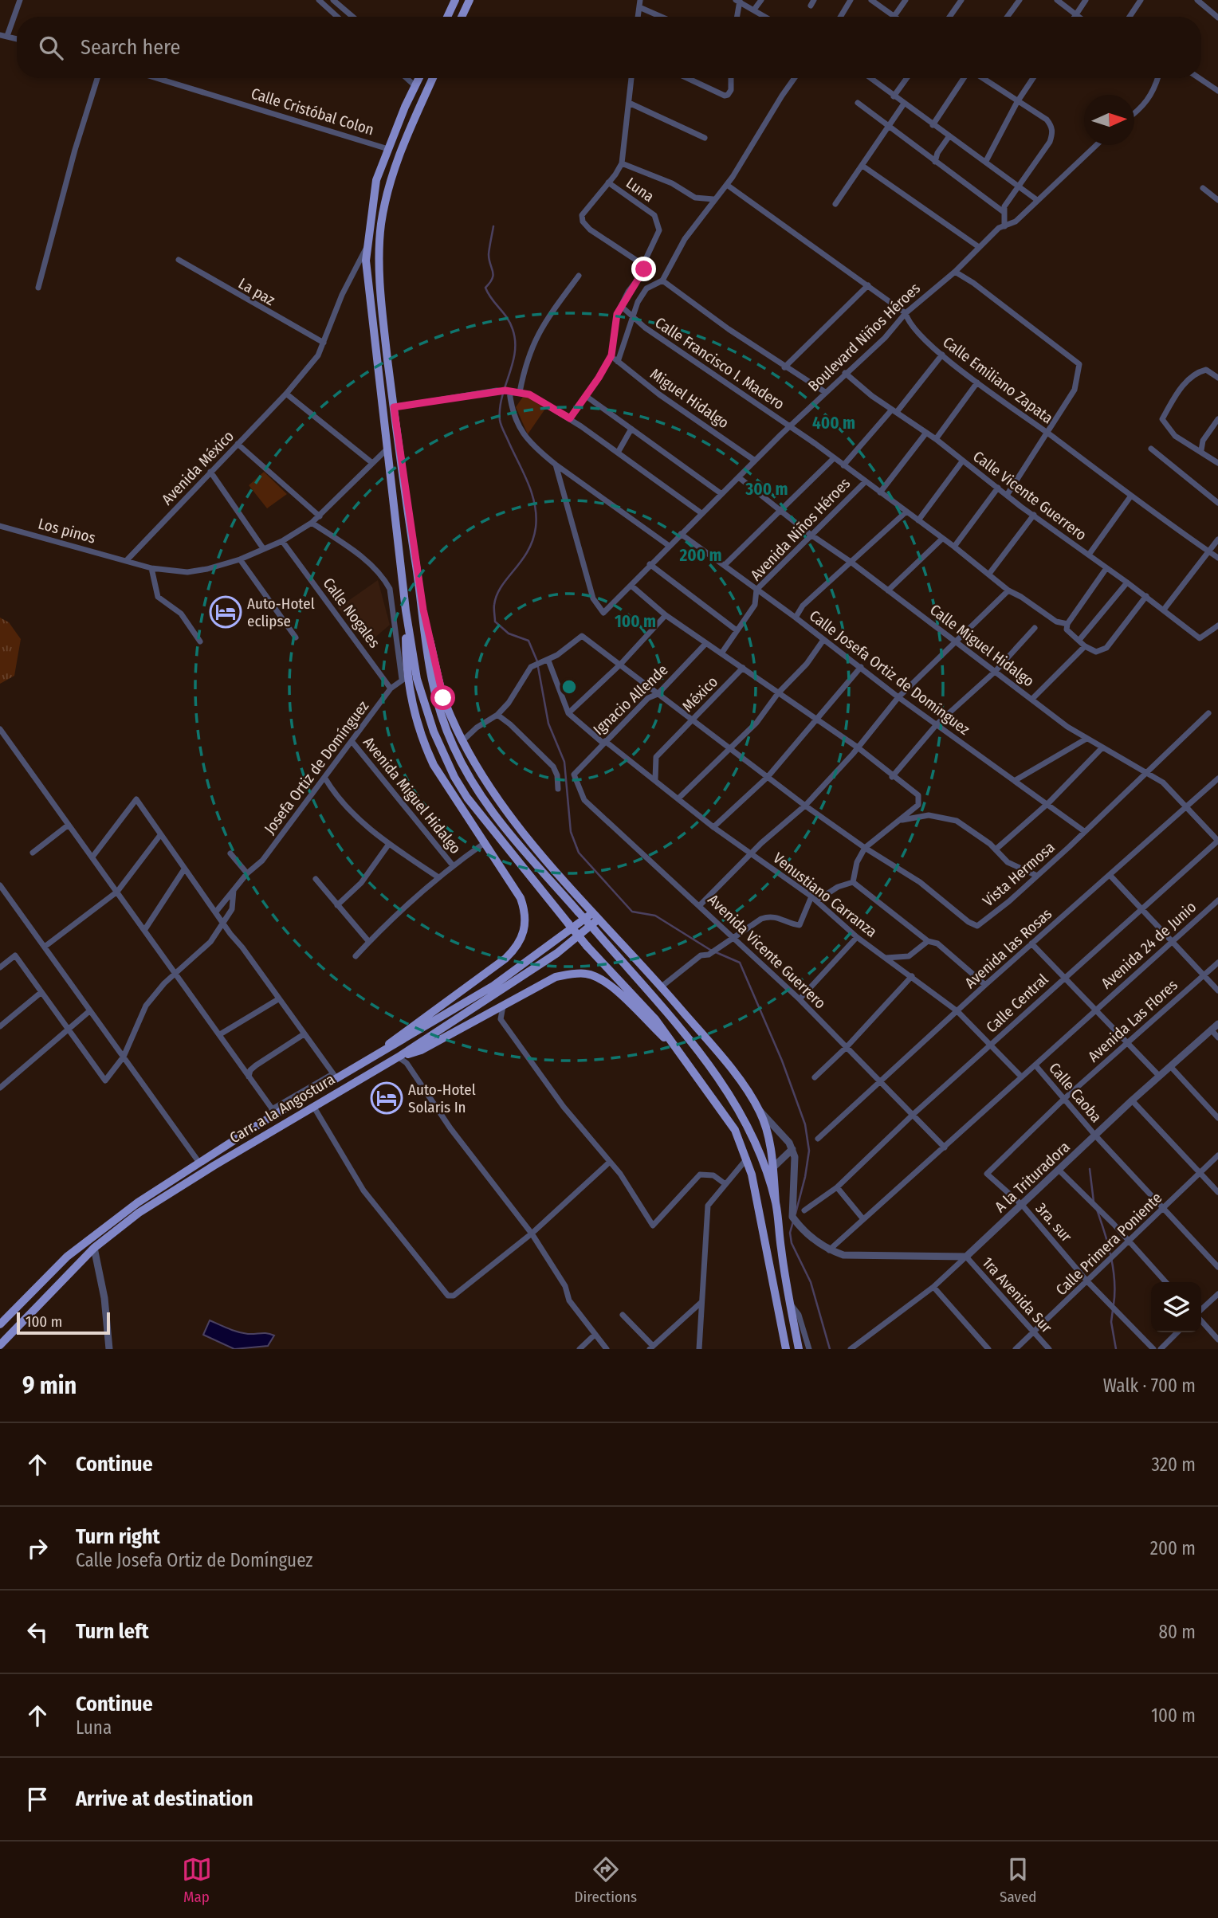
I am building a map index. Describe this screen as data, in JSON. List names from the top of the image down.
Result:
{
  "streets": {
    "main road": ["Carr. a la Angostura"],
    "street": [
      "Calle Cristóbal Colon",
      "Luna",
      "La paz",
      "Boulevard Niños Héroes",
      "Calle Francisco I. Madero",
      "Calle Emiliano Zapata",
      "Miguel Hidalgo",
      "Avenida México",
      "Calle Vicente Guerrero",
      "Avenida Niños Héroes",
      "Los pinos",
      "Calle Nogales",
      "Calle Miguel Hidalgo",
      "Calle Josefa Ortiz de Domínguez",
      "México",
      "Ignacio Allende",
      "Josefa Ortiz de Domínguez",
      "Avenida Miguel Hidalgo",
      "Vista Hermosa",
      "Venustiano Carranza",
      "Avenida 24 de Junio",
      "Avenida las Rosas",
      "Avenida Vicente Guerrero",
      "Calle Central",
      "Avenida Las Flores",
      "Calle Caoba",
      "A la Trituradora",
      "3ra. sur",
      "Calle Primera Poniente",
      "1ra Avenida Sur"
    ]
  },
  "crossings": [
    ["Luna", "Calle Francisco I. Madero"],
    ["Luna", "Miguel Hidalgo"],
    ["La paz", "Avenida México"],
    ["Boulevard Niños Héroes", "Calle Francisco I. Madero"],
    ["Boulevard Niños Héroes", "Calle Emiliano Zapata"],
    ["Boulevard Niños Héroes", "Miguel Hidalgo"],
    ["Boulevard Niños Héroes", "Calle Vicente Guerrero"],
    ["Boulevard Niños Héroes", "Calle Miguel Hidalgo"],
    ["Boulevard Niños Héroes", "Calle Josefa Ortiz de Domínguez"],
    ["Calle Francisco I. Madero", "Avenida Niños Héroes"],
    ["Avenida México", "Los pinos"],
    ["Avenida Niños Héroes", "Calle Miguel Hidalgo"],
    ["Avenida Niños Héroes", "Calle Josefa Ortiz de Domínguez"],
    ["Los pinos", "Calle Nogales"],
    ["Calle Nogales", "Josefa Ortiz de Domínguez"],
    ["Calle Miguel Hidalgo", "Vista Hermosa"],
    ["Calle Miguel Hidalgo", "Avenida las Rosas"],
    ["Calle Miguel Hidalgo", "Calle Central"],
    ["Calle Josefa Ortiz de Domínguez", "Vista Hermosa"],
    ["México", "Venustiano Carranza"],
    ["Ignacio Allende", "Venustiano Carranza"],
    ["Ignacio Allende", "Avenida Vicente Guerrero"],
    ["Josefa Ortiz de Domínguez", "Avenida Miguel Hidalgo"],
    ["Venustiano Carranza", "Avenida 24 de Junio"],
    ["Venustiano Carranza", "Avenida las Rosas"],
    ["Venustiano Carranza", "Calle Central"],
    ["Avenida 24 de Junio", "Avenida Vicente Guerrero"],
    ["Avenida 24 de Junio", "Calle Caoba"],
    ["Avenida las Rosas", "Avenida Vicente Guerrero"],
    ["Avenida Vicente Guerrero", "Calle Central"],
    ["Avenida Las Flores", "Calle Caoba"],
    ["Avenida Las Flores", "3ra. sur"],
    ["Calle Caoba", "A la Trituradora"],
    ["Calle Caoba", "Calle Primera Poniente"],
    ["A la Trituradora", "3ra. sur"],
    ["A la Trituradora", "1ra Avenida Sur"],
    ["3ra. sur", "Calle Primera Poniente"],
    ["Calle Primera Poniente", "1ra Avenida Sur"]
  ],
  "places": {
    "hotel": ["Auto-Hotel eclipse", "Auto-Hotel Solaris In"]
  },
  "scale_bar": "100 m",
  "north": "right",
  "page": {
    "search": "Search here",
    "scale": "100 m",
    "heading": ["9 min", "Walk · 700 m"],
    "list": [
      ["Continue", "320 m"],
      ["Turn right", "Calle Josefa Ortiz de Domínguez", "200 m"],
      ["Turn left", "80 m"],
      ["Continue", "Luna", "100 m"],
      "Arrive at destination"
    ],
    "nav": ["Map", "Directions", "Saved"]
  },
  "rings": [
    "400 m",
    "300 m",
    "200 m",
    "100 m"
  ]
}
